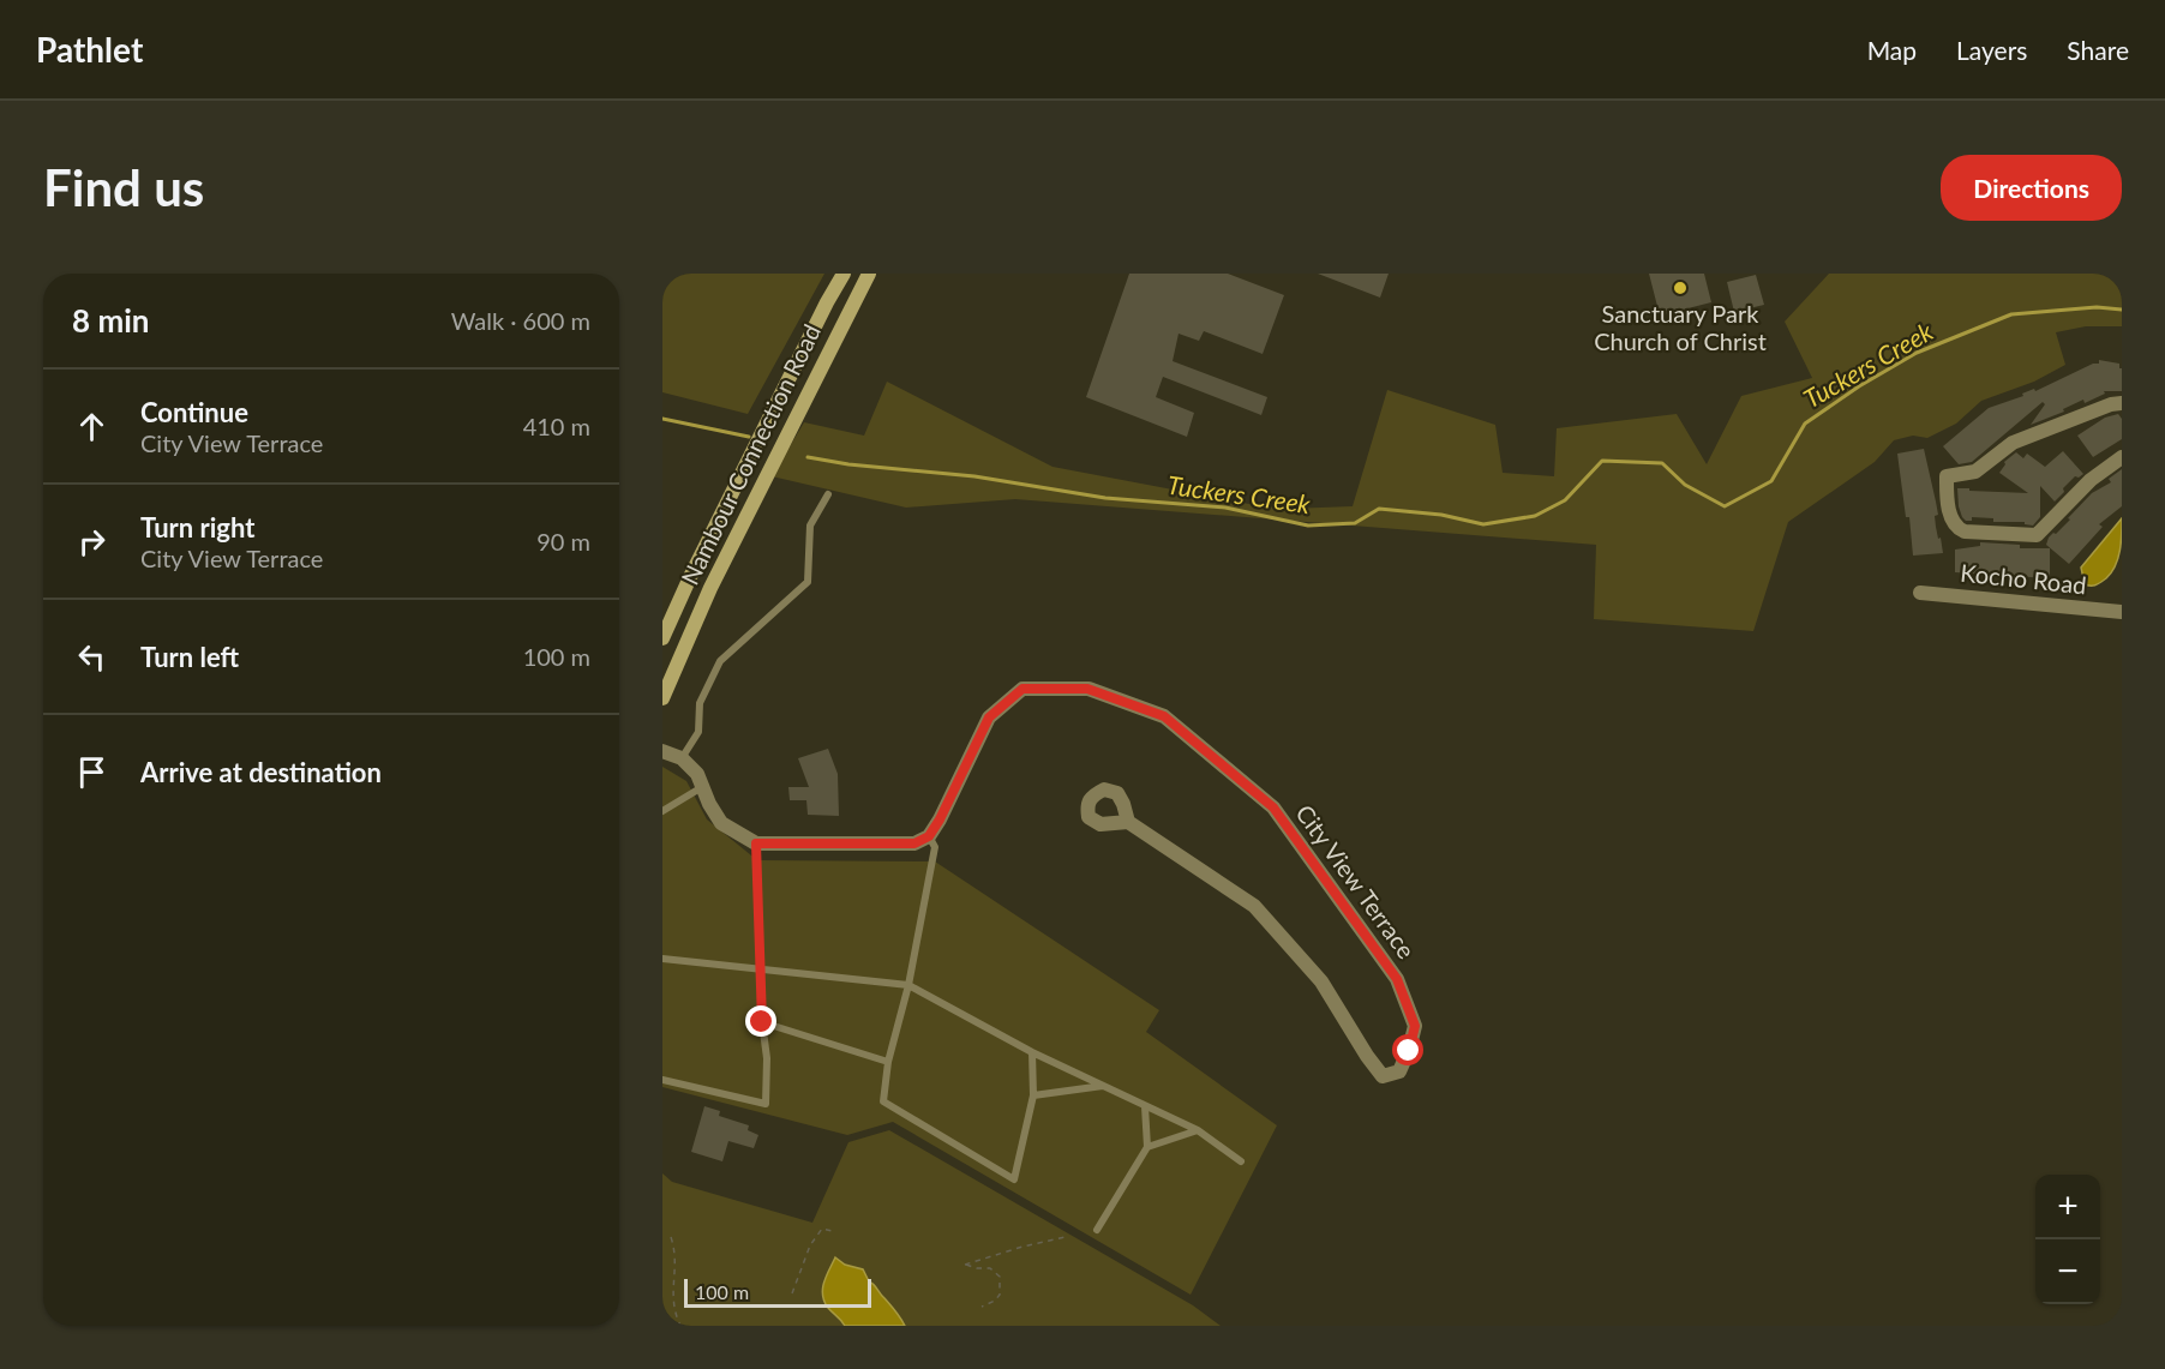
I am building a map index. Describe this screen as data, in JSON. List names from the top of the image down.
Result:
{
  "streets": {
    "main road": ["Nambour Connection Road"],
    "street": ["Kocho Road", "City View Terrace"]
  },
  "water": ["Tuckers Creek"],
  "places": ["Sanctuary Park Church of Christ"],
  "scale_bar": "100 m",
  "page": {
    "header": "Pathlet",
    "nav": ["Map", "Layers", "Share"],
    "buttons": "Directions",
    "title": "Find us",
    "heading": ["8 min", "Walk · 600 m"],
    "list": [
      ["Continue", "City View Terrace", "410 m"],
      ["Turn right", "City View Terrace", "90 m"],
      ["Turn left", "100 m"],
      "Arrive at destination"
    ],
    "map_buttons": ["+", "−"],
    "scale": "100 m"
  }
}
